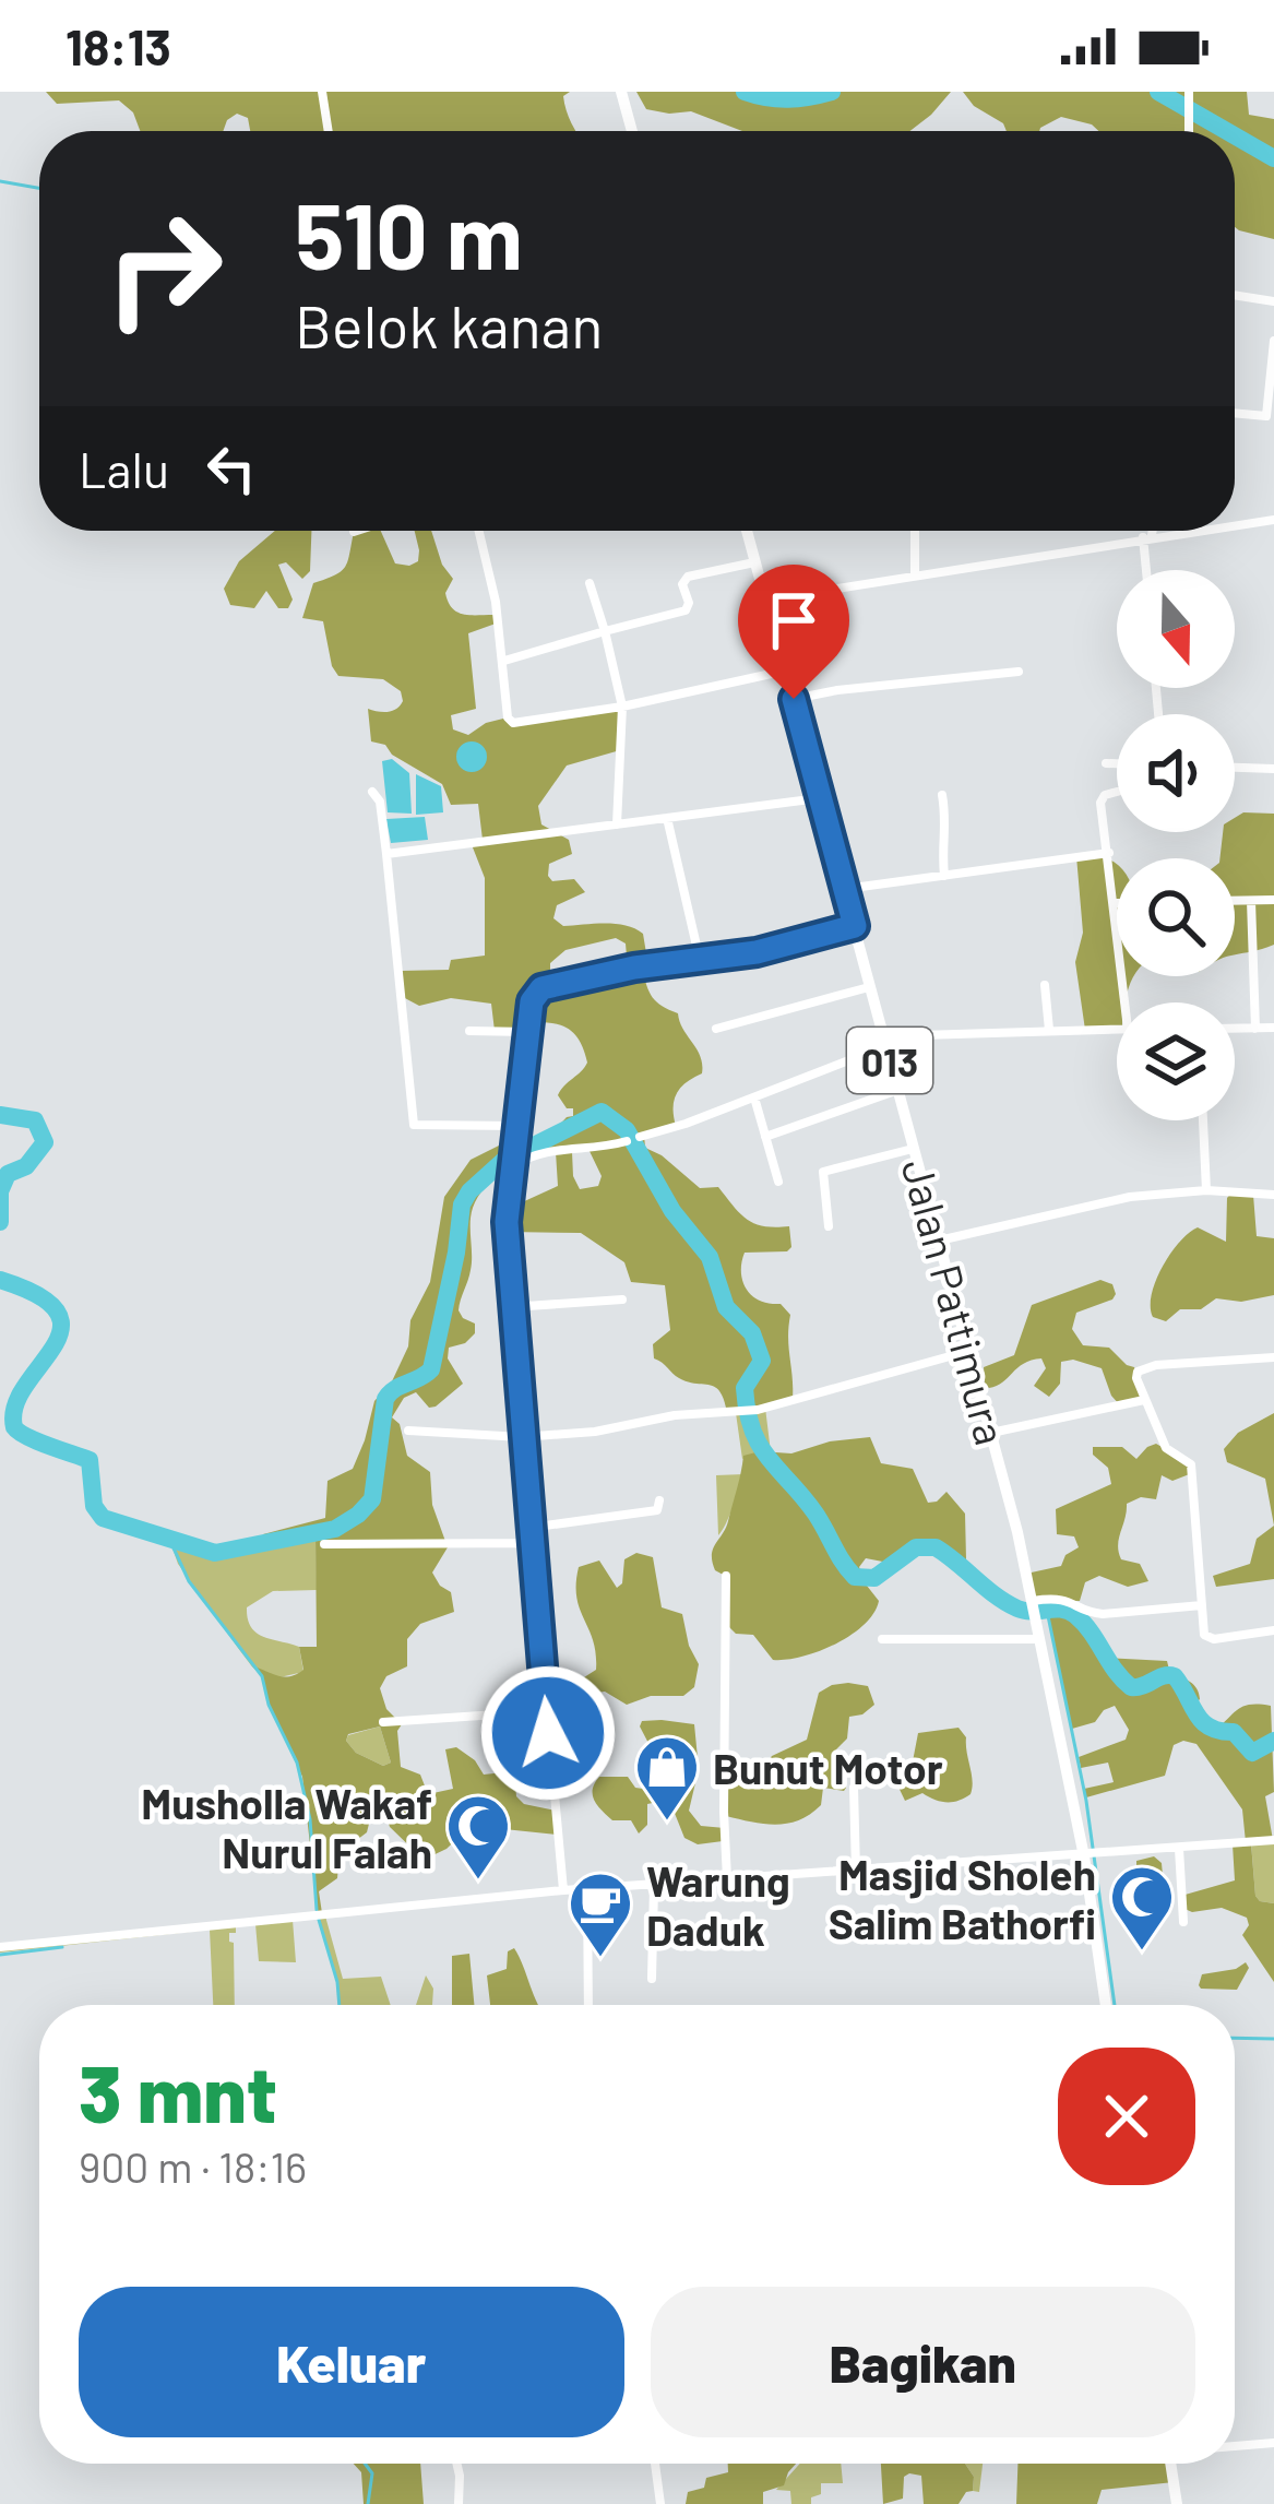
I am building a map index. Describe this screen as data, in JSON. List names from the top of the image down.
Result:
{
  "streets": {
    "main road": ["013", "Jalan Pattimura"]
  },
  "places": {
    "shop": ["Bunut Motor"],
    "mosque": ["Musholla Wakaf Nurul Falah", "Masjid Sholeh Salim Bathorfi"],
    "cafe": ["Warung Daduk"]
  },
  "north": "bottom",
  "page": {
    "status": "18:13",
    "turn": ["510 m", "Belok kanan"],
    "then": "Lalu",
    "heading": ["3 mnt", "900 m · 18:16"],
    "buttons": ["Keluar", "Bagikan"]
  }
}
